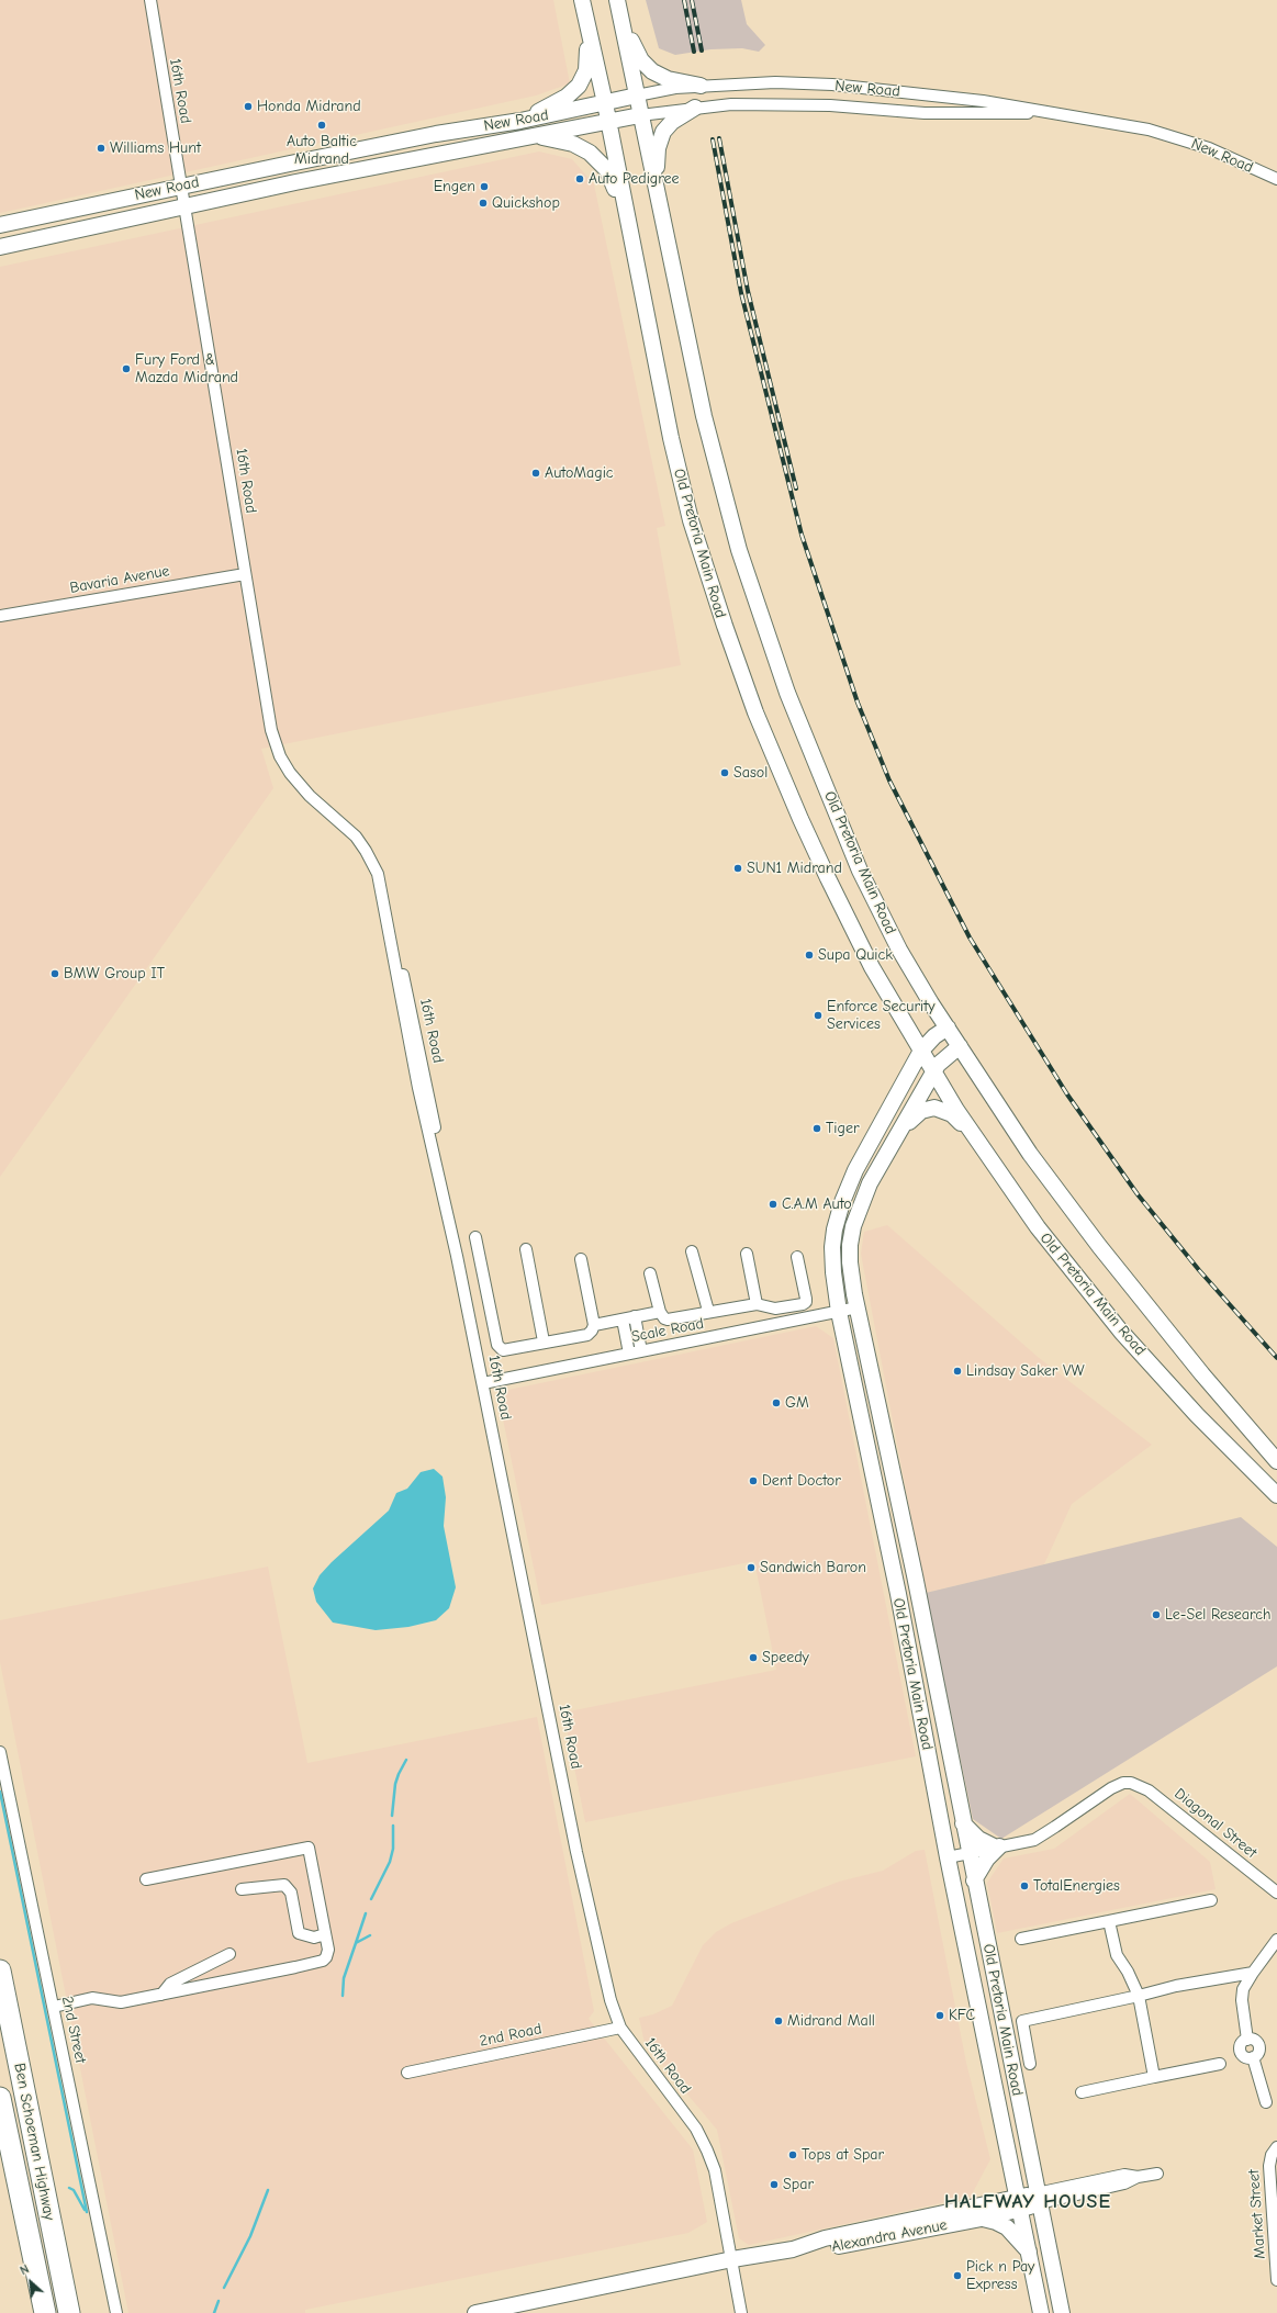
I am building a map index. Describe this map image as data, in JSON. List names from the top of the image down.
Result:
{
  "streets": {
    "highway": ["Ben Schoeman Highway"],
    "main road": ["New Road", "Old Pretoria Main Road", "Alexandra Avenue"],
    "street": [
      "16th Road",
      "Bavaria Avenue",
      "Scale Road",
      "Diagonal Street",
      "2nd Street",
      "2nd Road",
      "Market Street"
    ]
  },
  "crossings": [
    ["New Road", "16th Road"],
    ["New Road", "Old Pretoria Main Road"],
    ["16th Road", "Bavaria Avenue"],
    ["16th Road", "Scale Road"],
    ["16th Road", "2nd Road"],
    ["16th Road", "Alexandra Avenue"],
    ["Old Pretoria Main Road", "Scale Road"],
    ["Old Pretoria Main Road", "Alexandra Avenue"]
  ],
  "districts": ["HALFWAY HOUSE"],
  "places": [
    "Honda Midrand",
    "Auto Baltic Midrand",
    "Williams Hunt",
    "Auto Pedigree",
    "Engen",
    "Quickshop",
    "Fury Ford & Mazda Midrand",
    "AutoMagic",
    "Sasol",
    "SUN1 Midrand",
    "Supa Quick",
    "BMW Group IT",
    "Enforce Security Services",
    "Tiger",
    "C.A.M Auto",
    "Lindsay Saker VW",
    "GM",
    "Dent Doctor",
    "Sandwich Baron",
    "Le-Sel Research",
    "Speedy",
    "TotalEnergies",
    "KFC",
    "Midrand Mall",
    "Tops at Spar",
    "Spar",
    "Pick n Pay Express"
  ],
  "north": "top left"
}
